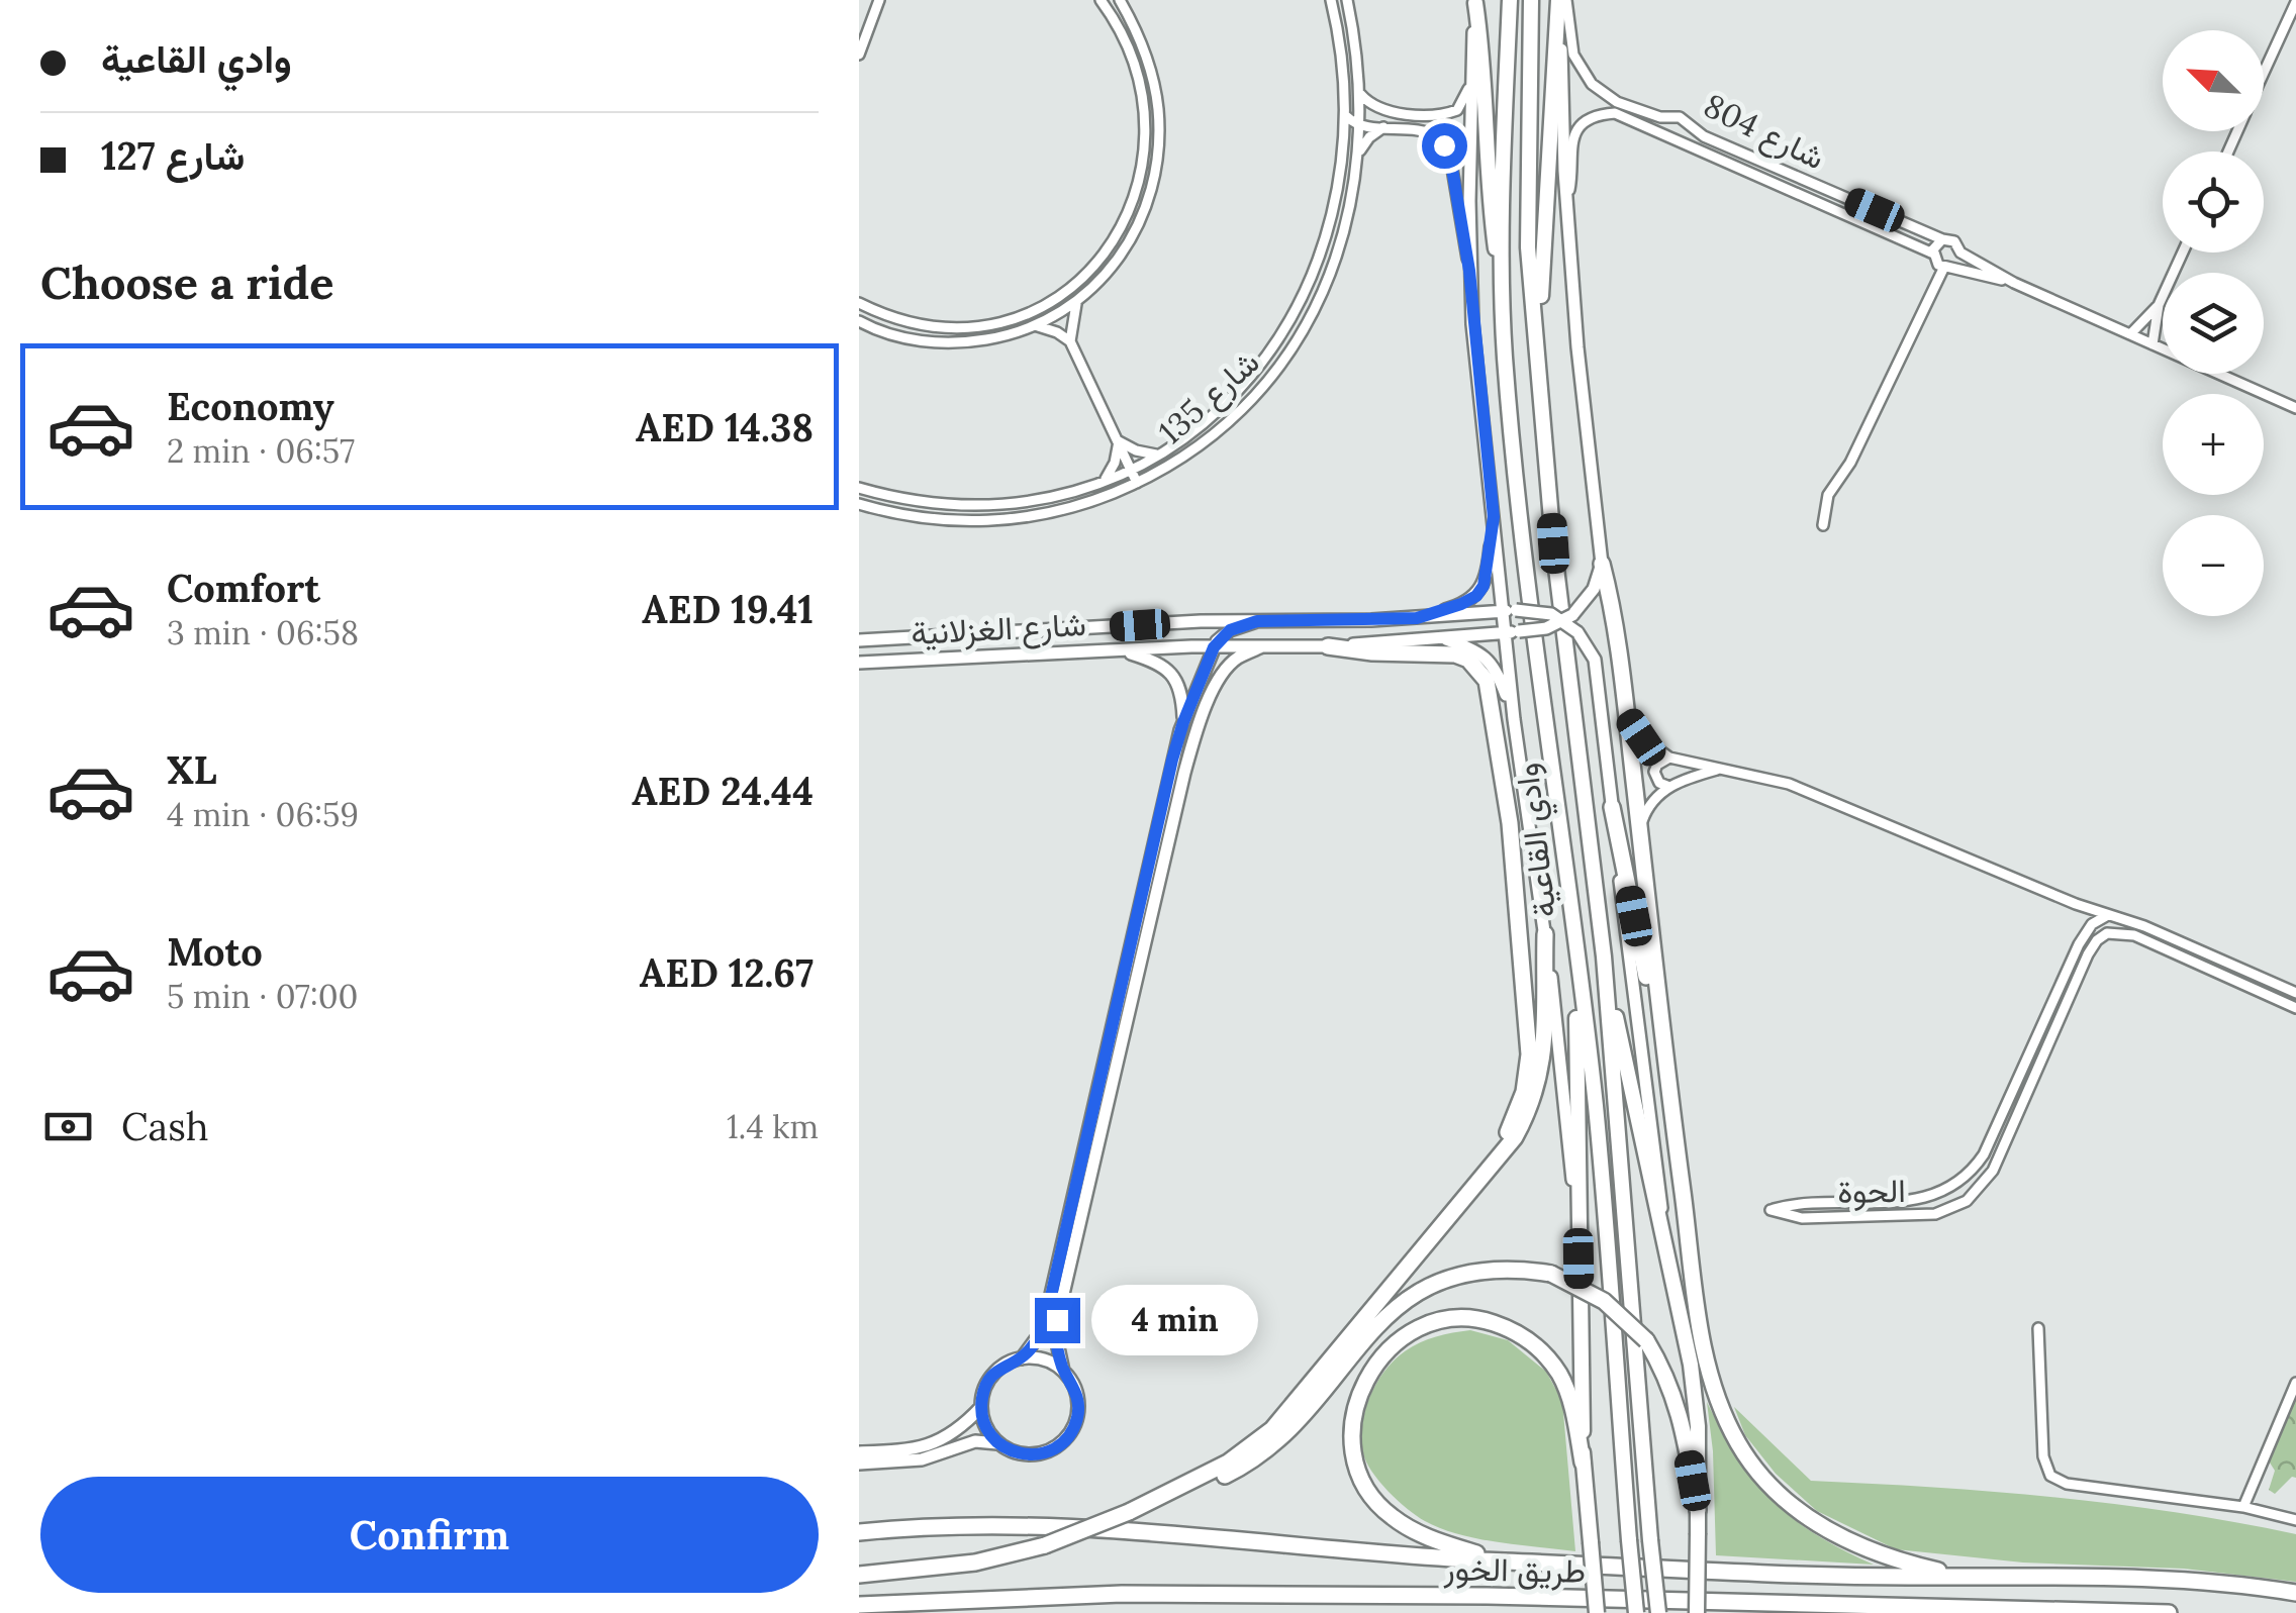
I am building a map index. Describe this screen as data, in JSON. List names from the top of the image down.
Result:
{
  "streets": {
    "highway": ["طريق الخور"],
    "main road": ["وادي القاعية"],
    "street": [
      "شارع 804",
      "شارع 135",
      "شارع الغزلانية",
      "الحوة"
    ]
  },
  "crossings": [
    ["شارع 135", "وادي القاعية"],
    ["شارع الغزلانية", "وادي القاعية"]
  ],
  "north": "top left",
  "page": {
    "banner": ["وادي القاعية", "شارع 127"],
    "map_buttons": ["+", "−"],
    "heading": "Choose a ride",
    "list": [
      {
        "name": "Economy",
        "note": "2 min · 06:57",
        "value": "AED 14.38"
      },
      {
        "name": "Comfort",
        "note": "3 min · 06:58",
        "value": "AED 19.41"
      },
      {
        "name": "XL",
        "note": "4 min · 06:59",
        "value": "AED 24.44"
      },
      {
        "name": "Moto",
        "note": "5 min · 07:00",
        "value": "AED 12.67"
      }
    ],
    "pay": ["Cash", "1.4 km"],
    "bubble": "4 min",
    "buttons": "Confirm"
  }
}
